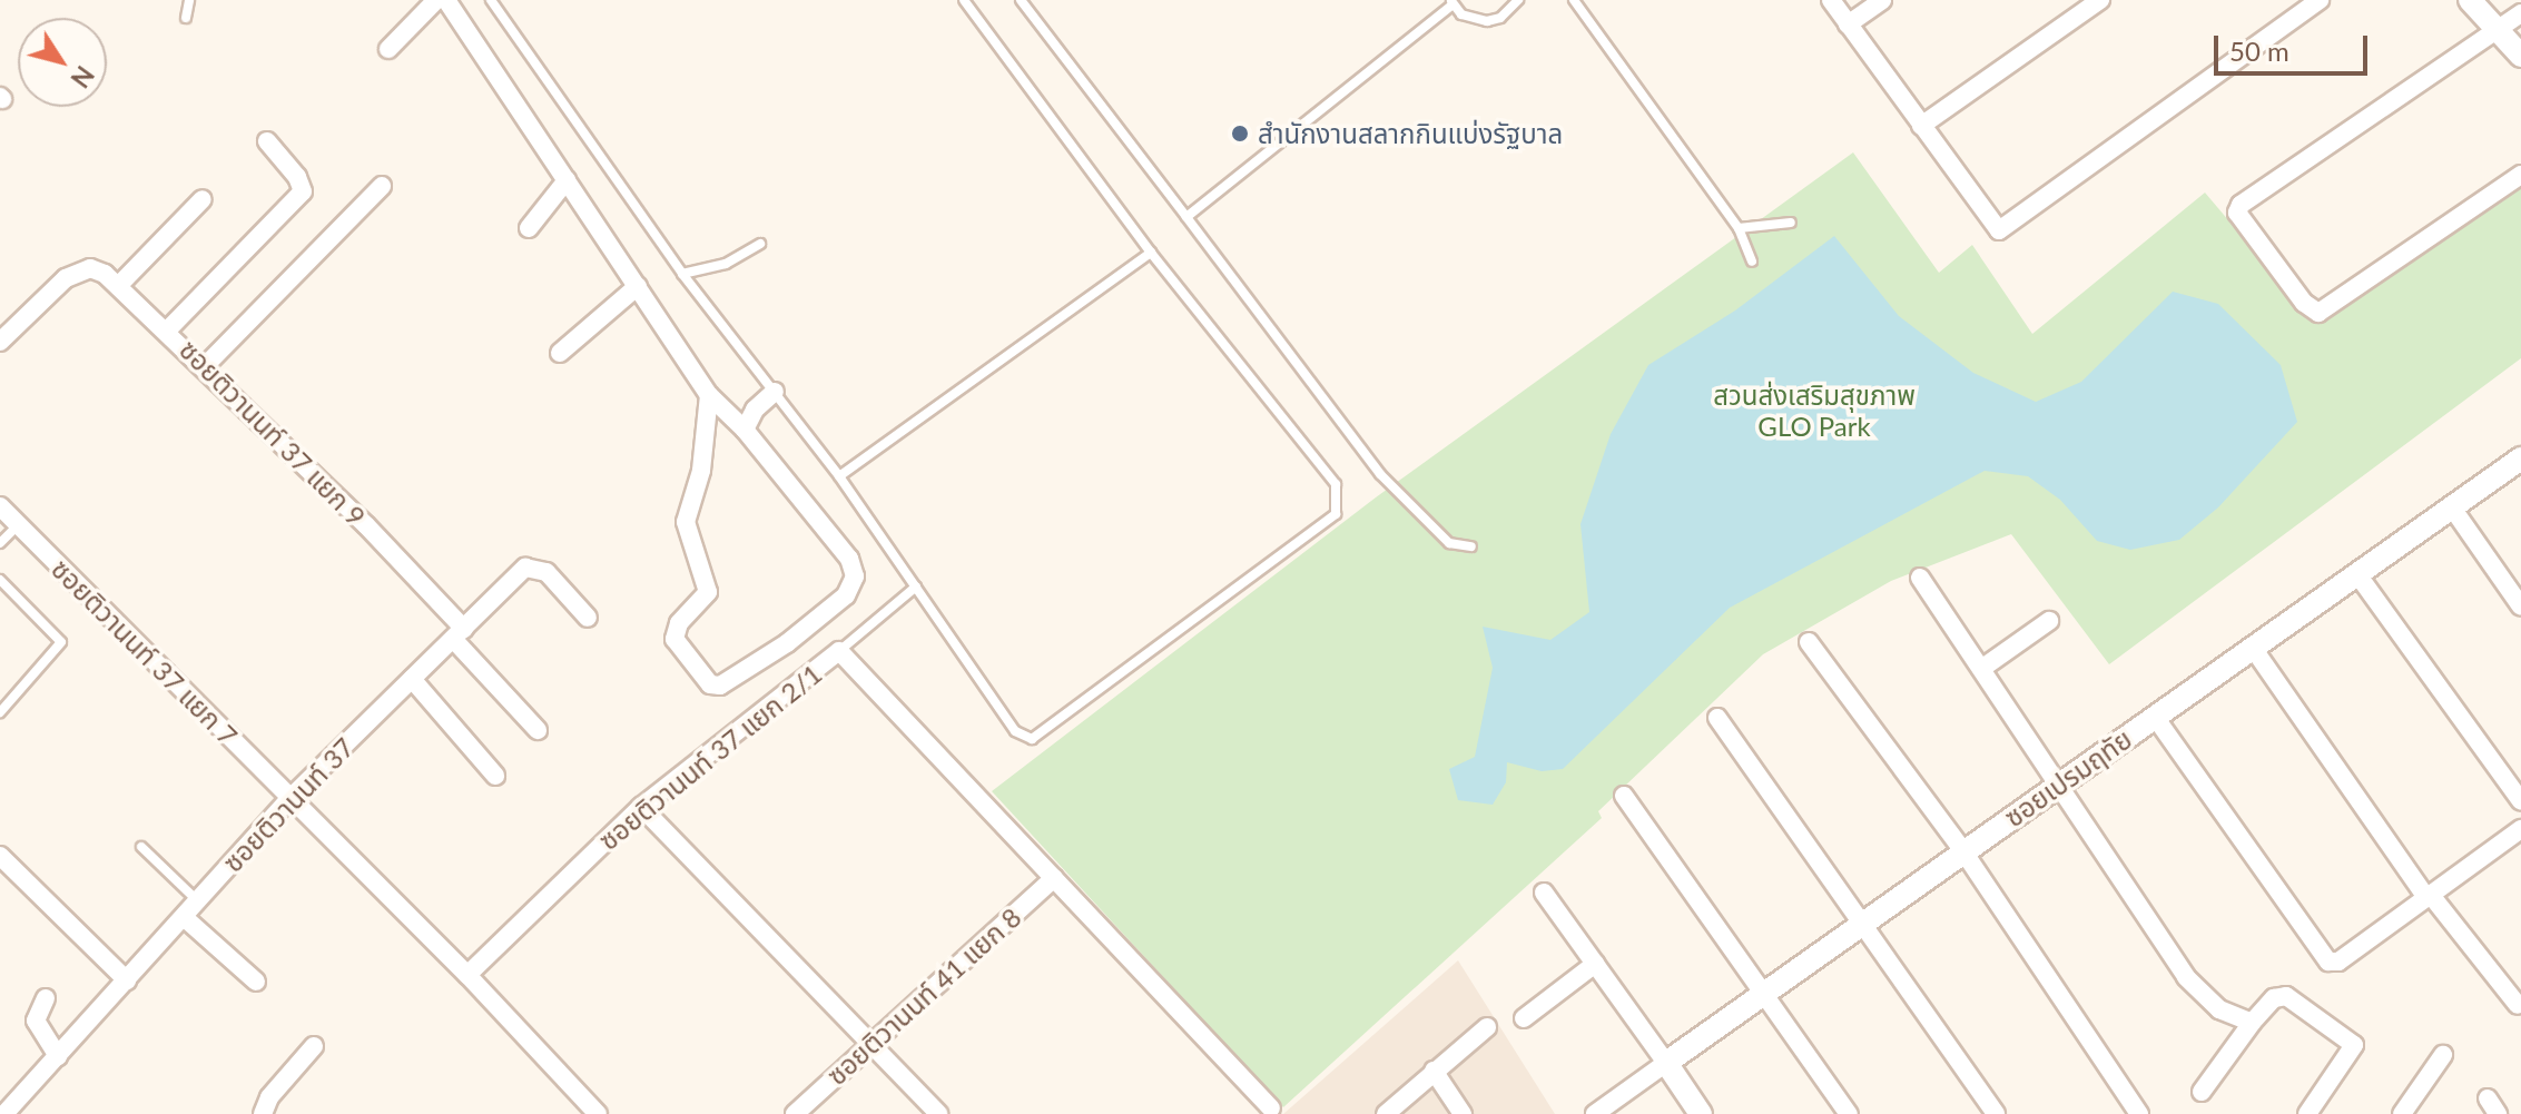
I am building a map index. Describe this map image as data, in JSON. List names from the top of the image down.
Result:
{
  "streets": {
    "street": [
      "ซอยติวานนท์ 37 แยก 9",
      "ซอยติวานนท์ 37 แยก 7",
      "ซอยติวานนท์ 37 แยก 2/1",
      "ซอยเปรมฤทัย",
      "ซอยติวานนท์ 37",
      "ซอยติวานนท์ 41 แยก 8"
    ]
  },
  "crossings": [
    ["ซอยติวานนท์ 37 แยก 9", "ซอยติวานนท์ 37"],
    ["ซอยติวานนท์ 37 แยก 7", "ซอยติวานนท์ 37 แยก 2/1"],
    ["ซอยติวานนท์ 37 แยก 7", "ซอยติวานนท์ 37"]
  ],
  "parks": ["สวนส่งเสริมสุขภาพ GLO Park"],
  "places": ["สำนักงานสลากกินแบ่งรัฐบาล"],
  "scale_bar": "50 m",
  "north": "bottom right"
}
